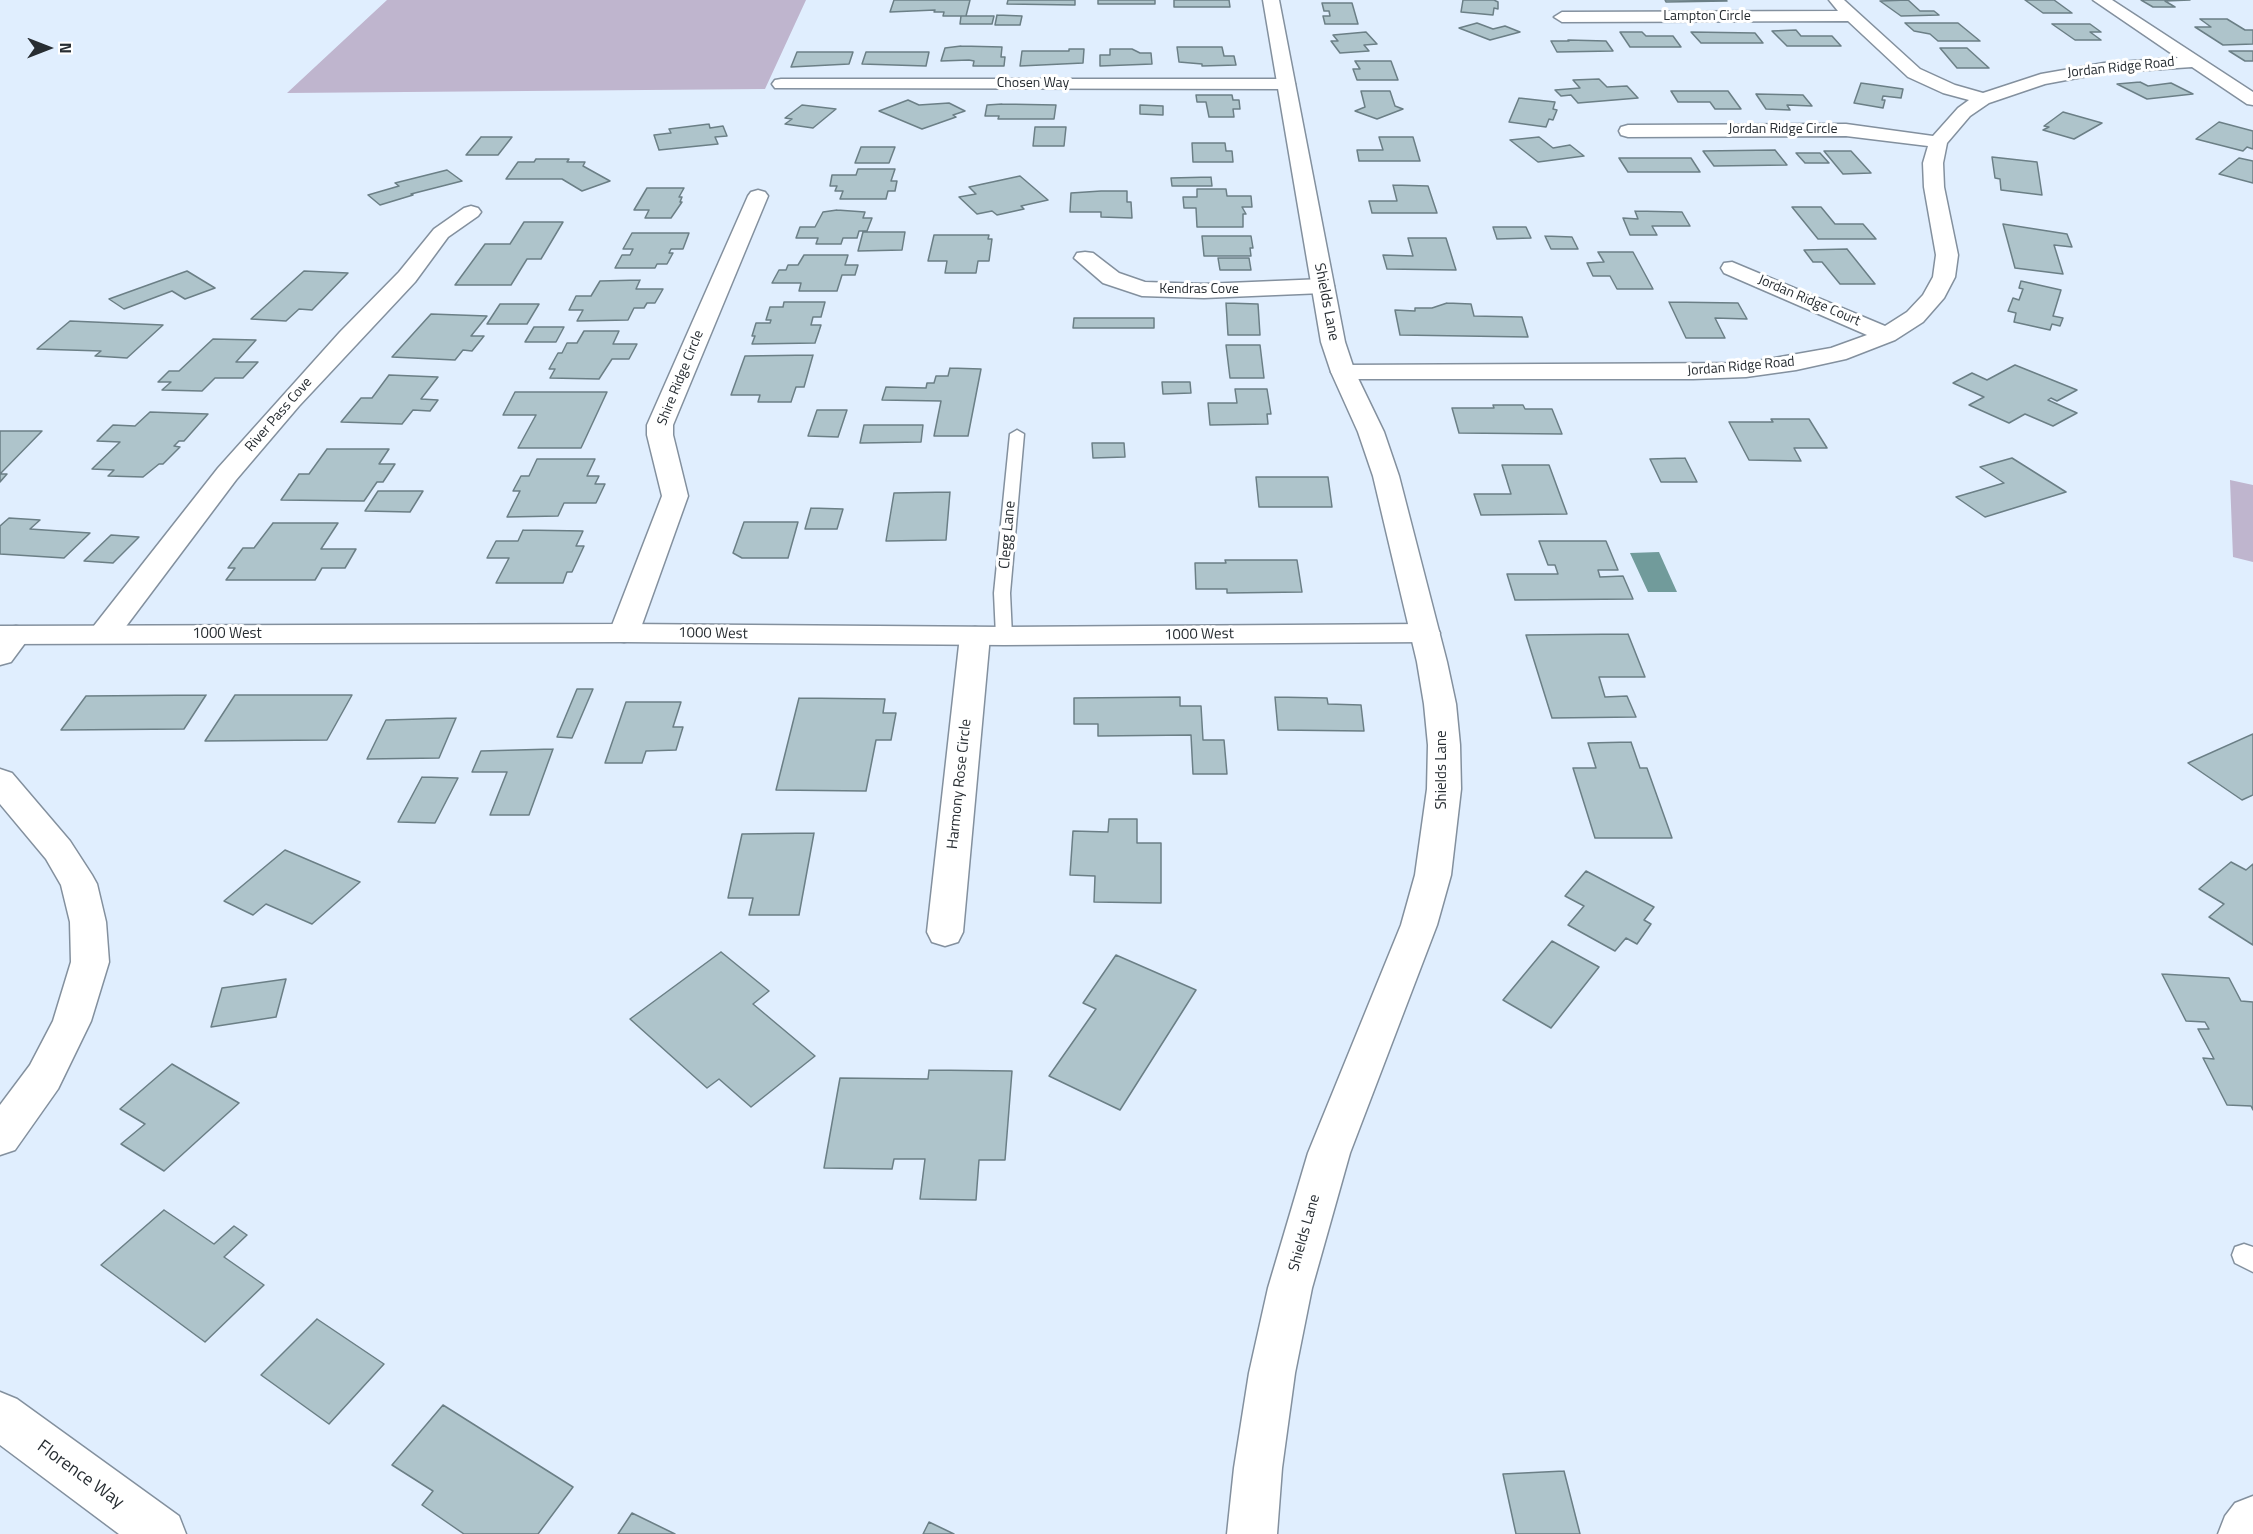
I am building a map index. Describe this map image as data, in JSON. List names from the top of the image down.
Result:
{
  "streets": {
    "street": [
      "Lampton Circle",
      "Jordan Ridge Road",
      "Chosen Way",
      "Jordan Ridge Circle",
      "Kendras Cove",
      "Jordan Ridge Court",
      "Shields Lane",
      "Shire Ridge Circle",
      "River Pass Cove",
      "1000 West",
      "Harmony Rose Circle",
      "Florence Way"
    ],
    "lane": ["Clegg Lane"]
  },
  "crossings": [
    ["Jordan Ridge Road", "Jordan Ridge Circle"],
    ["Jordan Ridge Road", "Jordan Ridge Court"],
    ["Jordan Ridge Road", "Shields Lane"],
    ["Chosen Way", "Shields Lane"],
    ["Kendras Cove", "Shields Lane"],
    ["Shields Lane", "1000 West"],
    ["Shire Ridge Circle", "1000 West"],
    ["River Pass Cove", "1000 West"],
    ["Clegg Lane", "1000 West"],
    ["Clegg Lane", "Harmony Rose Circle"],
    ["1000 West", "Harmony Rose Circle"]
  ],
  "north": "right"
}
